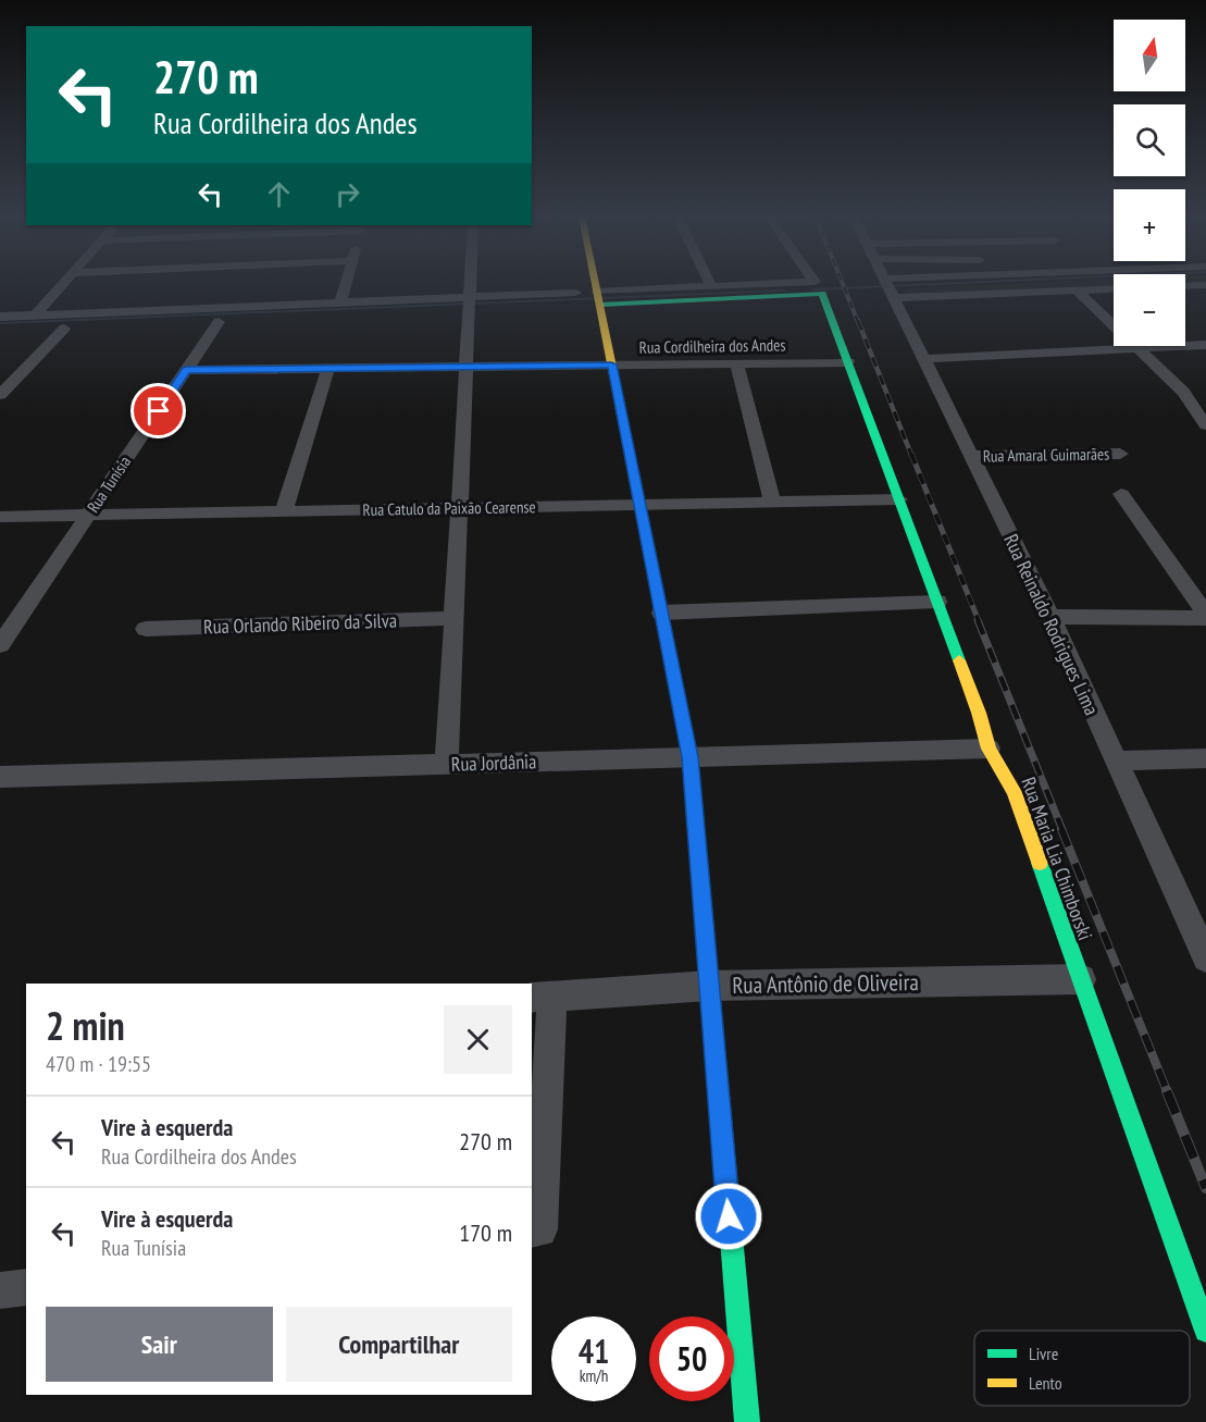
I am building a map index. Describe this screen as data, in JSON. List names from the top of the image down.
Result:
{
  "streets": {
    "street": [
      "Rua Cordilheira dos Andes",
      "Rua Amaral Guimarães",
      "Rua Tunísia",
      "Rua Catulo da Paixão Cearense",
      "Rua Orlando Ribeiro da Silva",
      "Rua Reinaldo Rodrigues Lima",
      "Rua Jordânia",
      "Rua Maria Lia Chimborski",
      "Rua Antônio de Oliveira"
    ]
  },
  "crossings": [
    ["Rua Cordilheira dos Andes", "Rua Tunísia"],
    ["Rua Cordilheira dos Andes", "Rua Maria Lia Chimborski"],
    ["Rua Amaral Guimarães", "Rua Reinaldo Rodrigues Lima"],
    ["Rua Tunísia", "Rua Catulo da Paixão Cearense"],
    ["Rua Catulo da Paixão Cearense", "Rua Maria Lia Chimborski"],
    ["Rua Jordânia", "Rua Maria Lia Chimborski"],
    ["Rua Maria Lia Chimborski", "Rua Antônio de Oliveira"]
  ],
  "legend": ["Livre", "Lento"],
  "north": "top",
  "page": {
    "map_buttons": ["+", "−"],
    "turn": ["270 m", "Rua Cordilheira dos Andes"],
    "heading": ["2 min", "470 m · 19:55"],
    "list": [
      {
        "name": "Vire à esquerda",
        "note": "Rua Cordilheira dos Andes",
        "value": "270 m"
      },
      {
        "name": "Vire à esquerda",
        "note": "Rua Tunísia",
        "value": "170 m"
      }
    ],
    "buttons": ["Sair", "Compartilhar"],
    "speed": "41 km/h",
    "limit": "50"
  }
}
